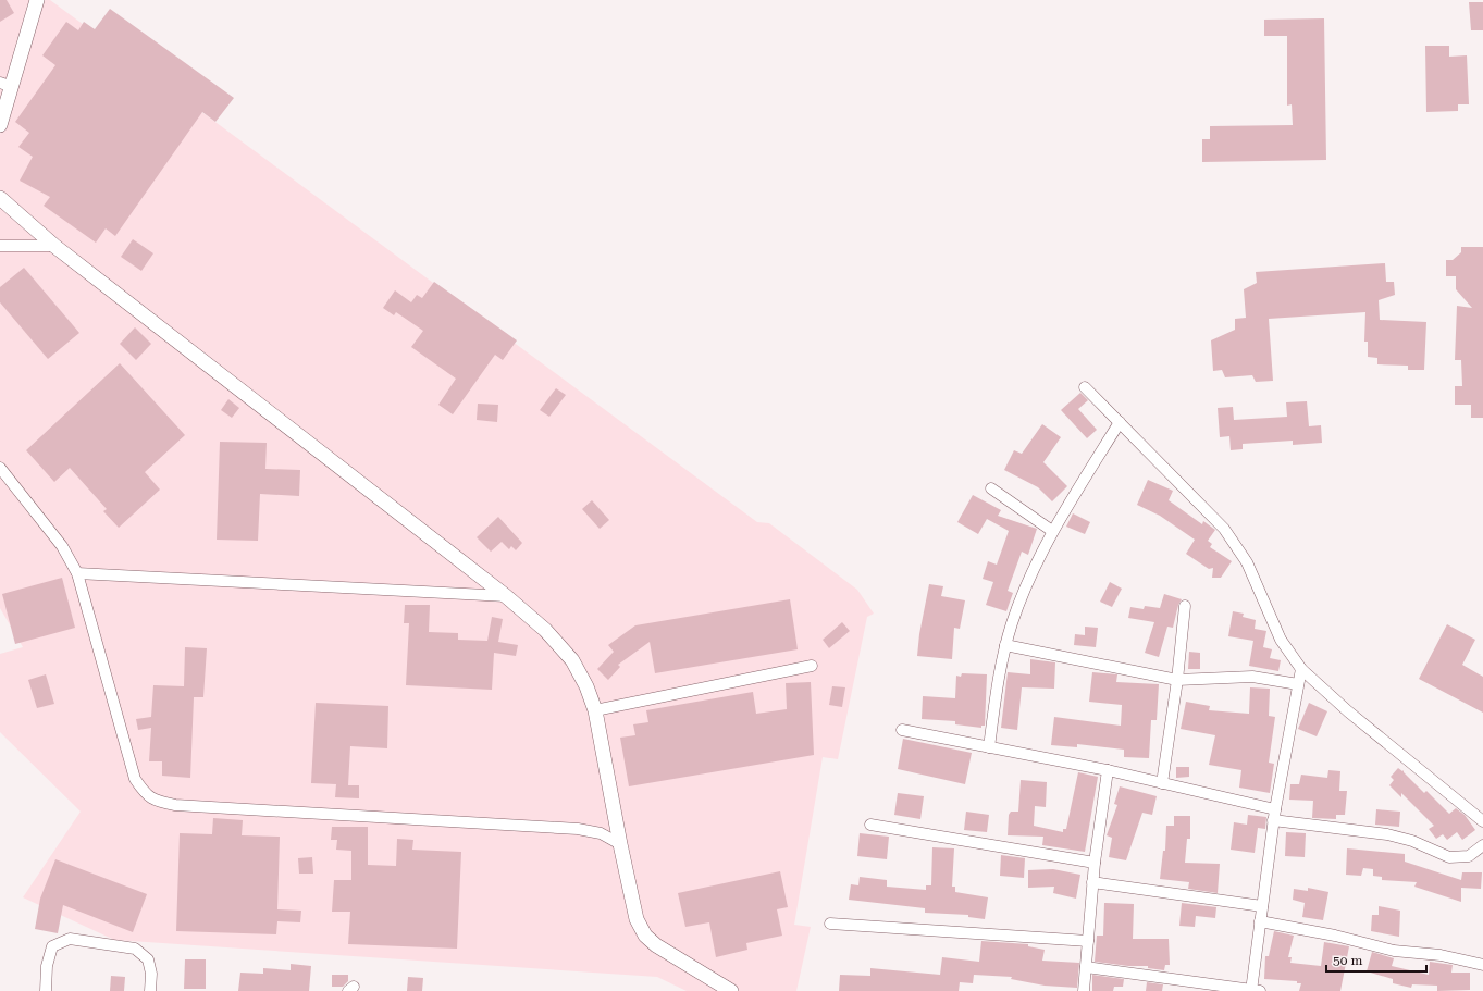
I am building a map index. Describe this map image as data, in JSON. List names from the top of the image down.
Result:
{
  "scale_bar": "50 m"
}
